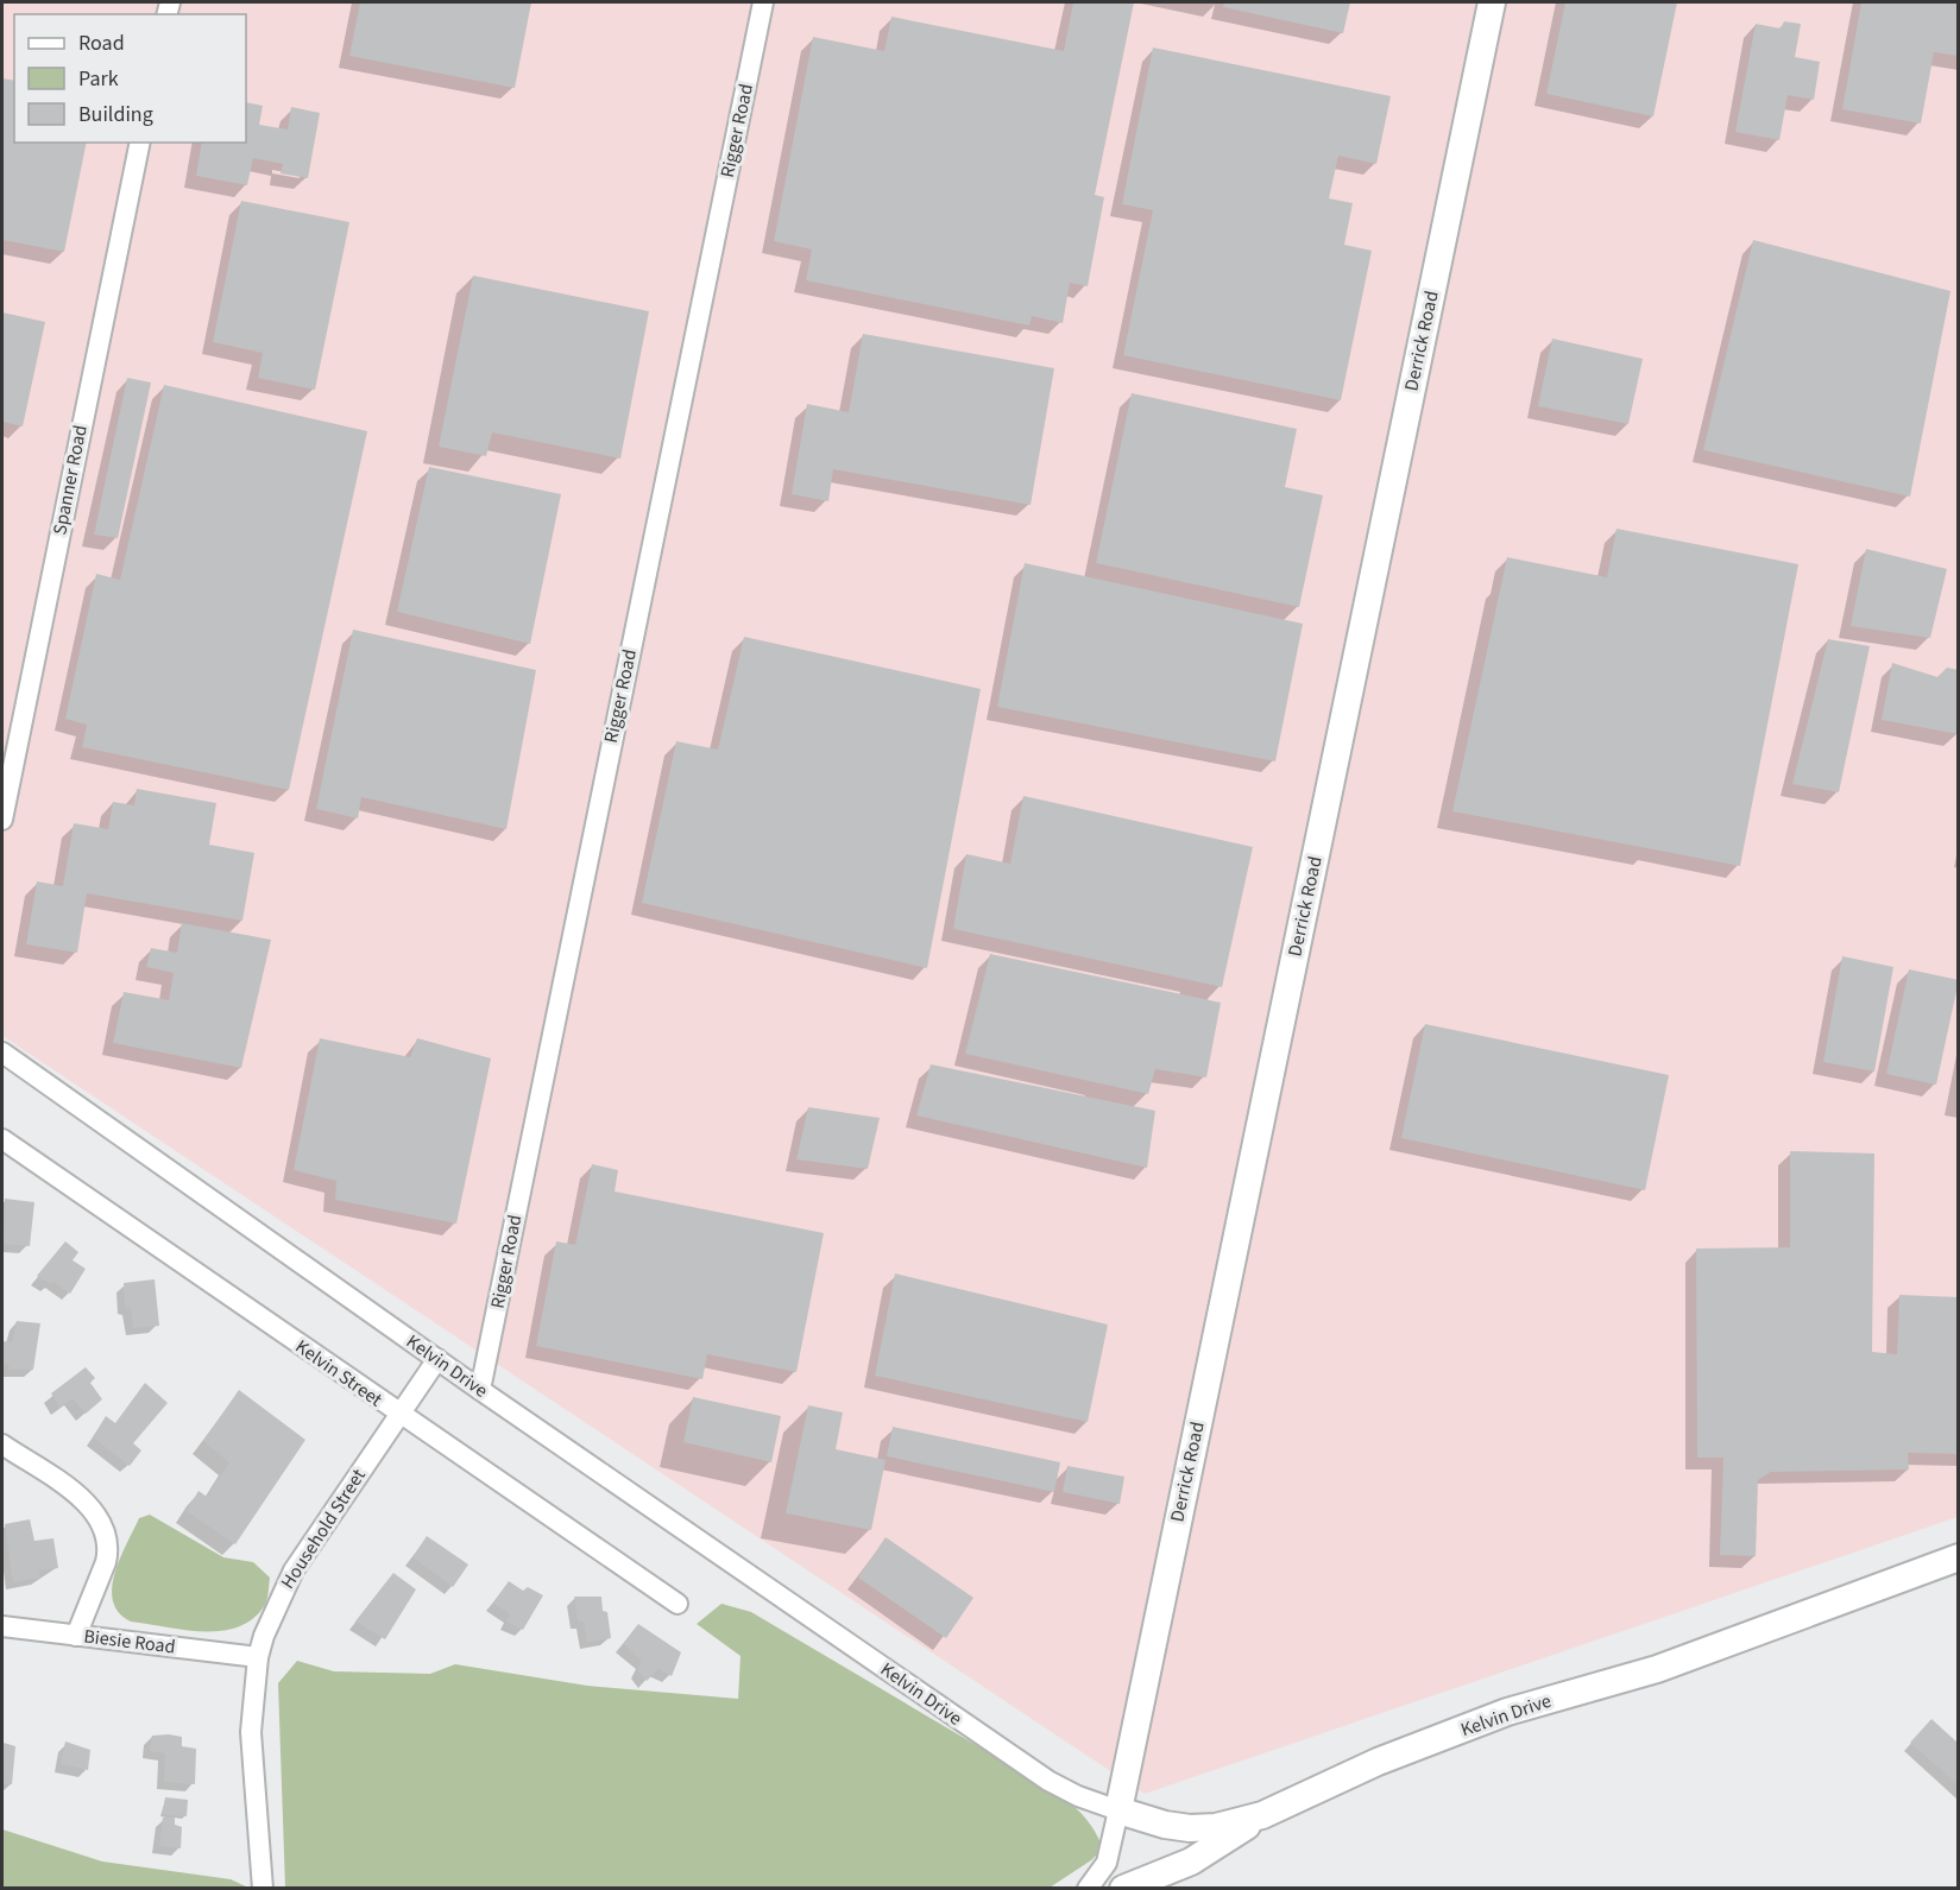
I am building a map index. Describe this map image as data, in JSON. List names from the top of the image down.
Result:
{
  "streets": {
    "street": [
      "Rigger Road",
      "Derrick Road",
      "Spanner Road",
      "Kelvin Drive",
      "Kelvin Street",
      "Household Street",
      "Biesie Road"
    ]
  },
  "crossings": [
    ["Rigger Road", "Kelvin Drive"],
    ["Derrick Road", "Kelvin Drive"],
    ["Kelvin Drive", "Household Street"],
    ["Kelvin Street", "Household Street"],
    ["Household Street", "Biesie Road"]
  ],
  "legend": ["Road", "Park", "Building"]
}
